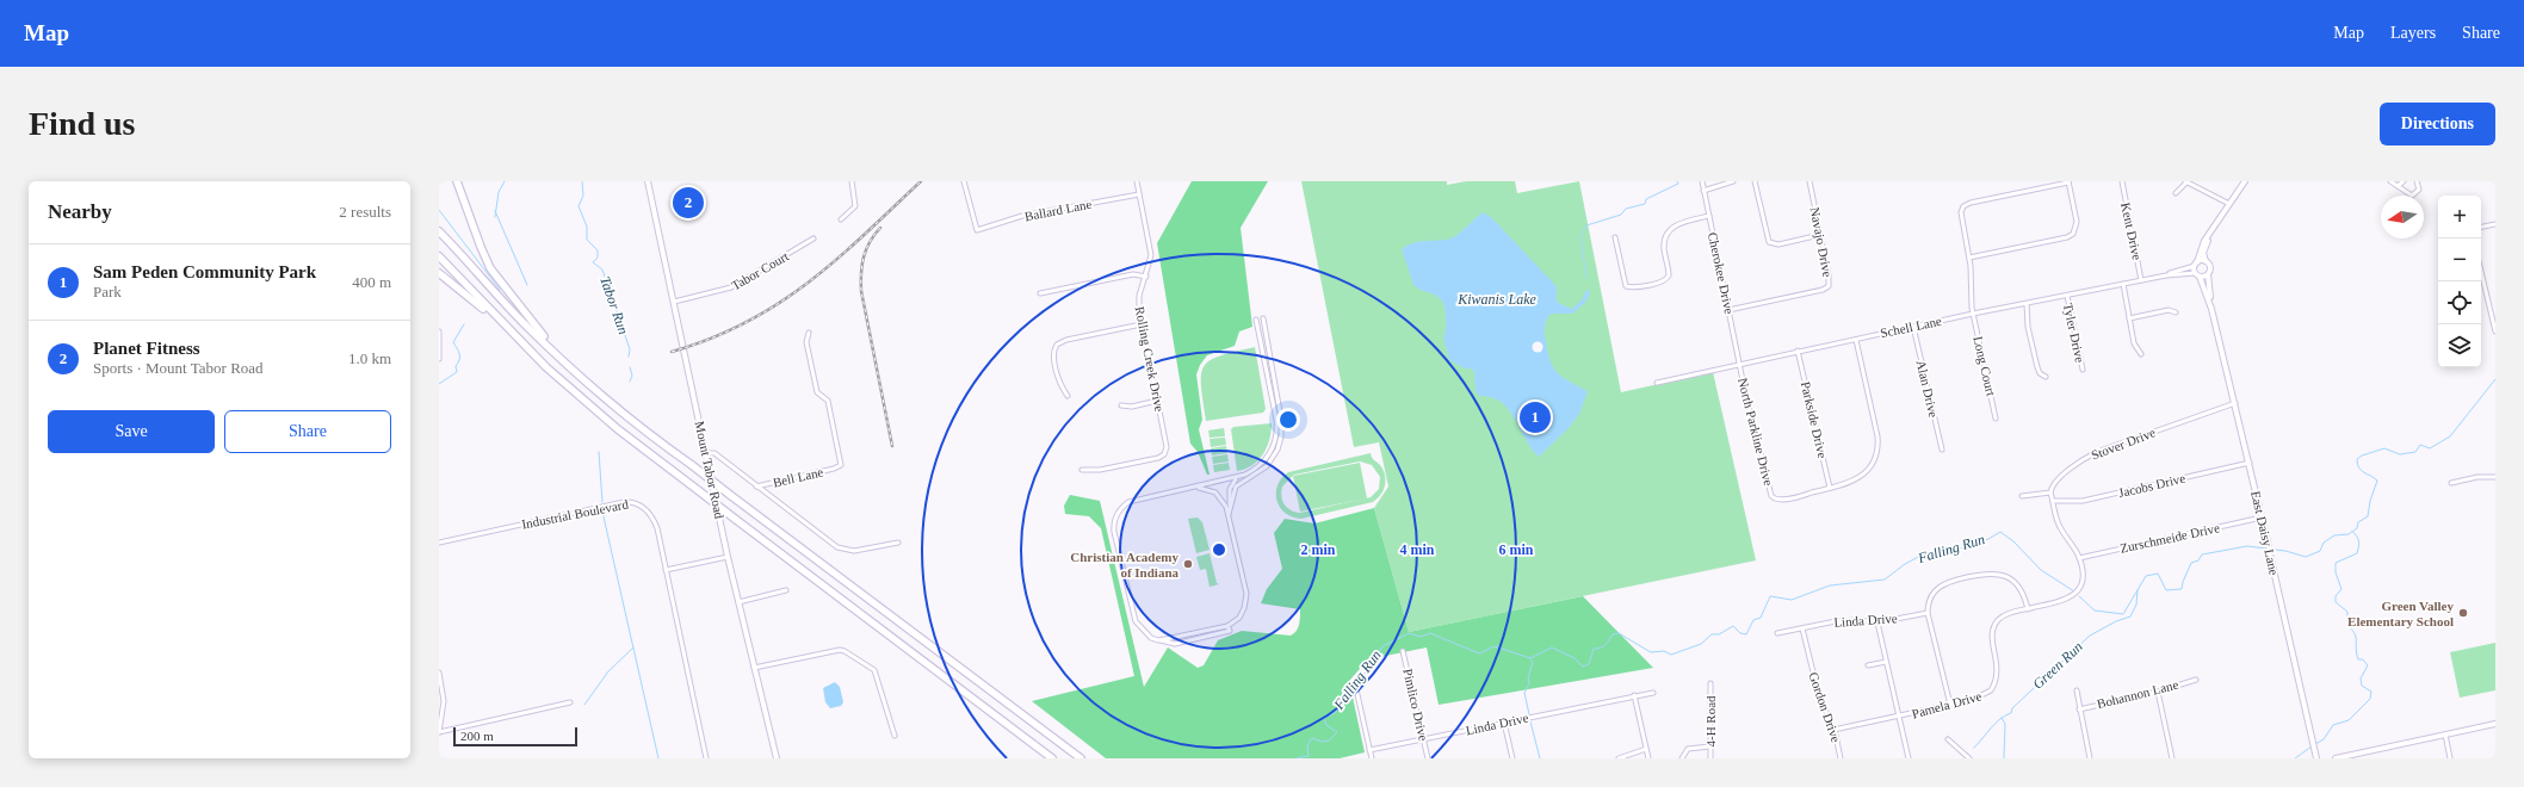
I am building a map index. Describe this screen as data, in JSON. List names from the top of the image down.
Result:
{
  "streets": {
    "street": [
      "Ballard Lane",
      "Kent Drive",
      "Navajo Drive",
      "Tabor Court",
      "Cherokee Drive",
      "Schell Lane",
      "Tyler Drive",
      "Rolling Creek Drive",
      "Long Court",
      "Alan Drive",
      "Parkside Drive",
      "North Parkline Drive",
      "Stover Drive",
      "Mount Tabor Road",
      "Bell Lane",
      "Jacobs Drive",
      "Industrial Boulevard",
      "East Daisy Lane",
      "Zurschmeide Drive",
      "Linda Drive",
      "Bohannon Lane",
      "Pimlico Drive",
      "Pamela Drive",
      "Gordon Drive",
      "4-H Road"
    ]
  },
  "crossings": [
    ["Ballard Lane", "Rolling Creek Drive"],
    ["Kent Drive", "Schell Lane"],
    ["Navajo Drive", "Cherokee Drive"],
    ["Tabor Court", "Mount Tabor Road"],
    ["Cherokee Drive", "Schell Lane"],
    ["Cherokee Drive", "North Parkline Drive"],
    ["Schell Lane", "Tyler Drive"],
    ["Schell Lane", "Long Court"],
    ["Schell Lane", "Alan Drive"],
    ["Schell Lane", "Parkside Drive"],
    ["Schell Lane", "North Parkline Drive"],
    ["Schell Lane", "East Daisy Lane"],
    ["Parkside Drive", "North Parkline Drive"],
    ["Stover Drive", "East Daisy Lane"],
    ["Stover Drive", "Pamela Drive"],
    ["Mount Tabor Road", "Bell Lane"],
    ["Jacobs Drive", "East Daisy Lane"],
    ["Jacobs Drive", "Pamela Drive"],
    ["East Daisy Lane", "Zurschmeide Drive"],
    ["Zurschmeide Drive", "Pamela Drive"],
    ["Linda Drive", "Pimlico Drive"],
    ["Linda Drive", "Gordon Drive"],
    ["Pamela Drive", "Gordon Drive"]
  ],
  "water": [
    "Kiwanis Lake",
    "Tabor Run",
    "Falling Run",
    "Green Run"
  ],
  "places": ["Christian Academy of Indiana", "Green Valley Elementary School"],
  "scale_bar": "200 m",
  "north": "left",
  "page": {
    "header": "Map",
    "nav": ["Map", "Layers", "Share"],
    "buttons": [
      "Directions",
      ["Save", "Share"]
    ],
    "title": "Find us",
    "heading": ["Nearby", "2 results"],
    "pins": ["2", "1"],
    "map_buttons": ["+", "−"],
    "list": [
      {
        "mark": "1",
        "name": "Sam Peden Community Park",
        "note": "Park",
        "value": "400 m"
      },
      {
        "mark": "2",
        "name": "Planet Fitness",
        "note": "Sports · Mount Tabor Road",
        "value": "1.0 km"
      }
    ],
    "scale": "200 m"
  },
  "rings": ["2 min", "4 min", "6 min"]
}
